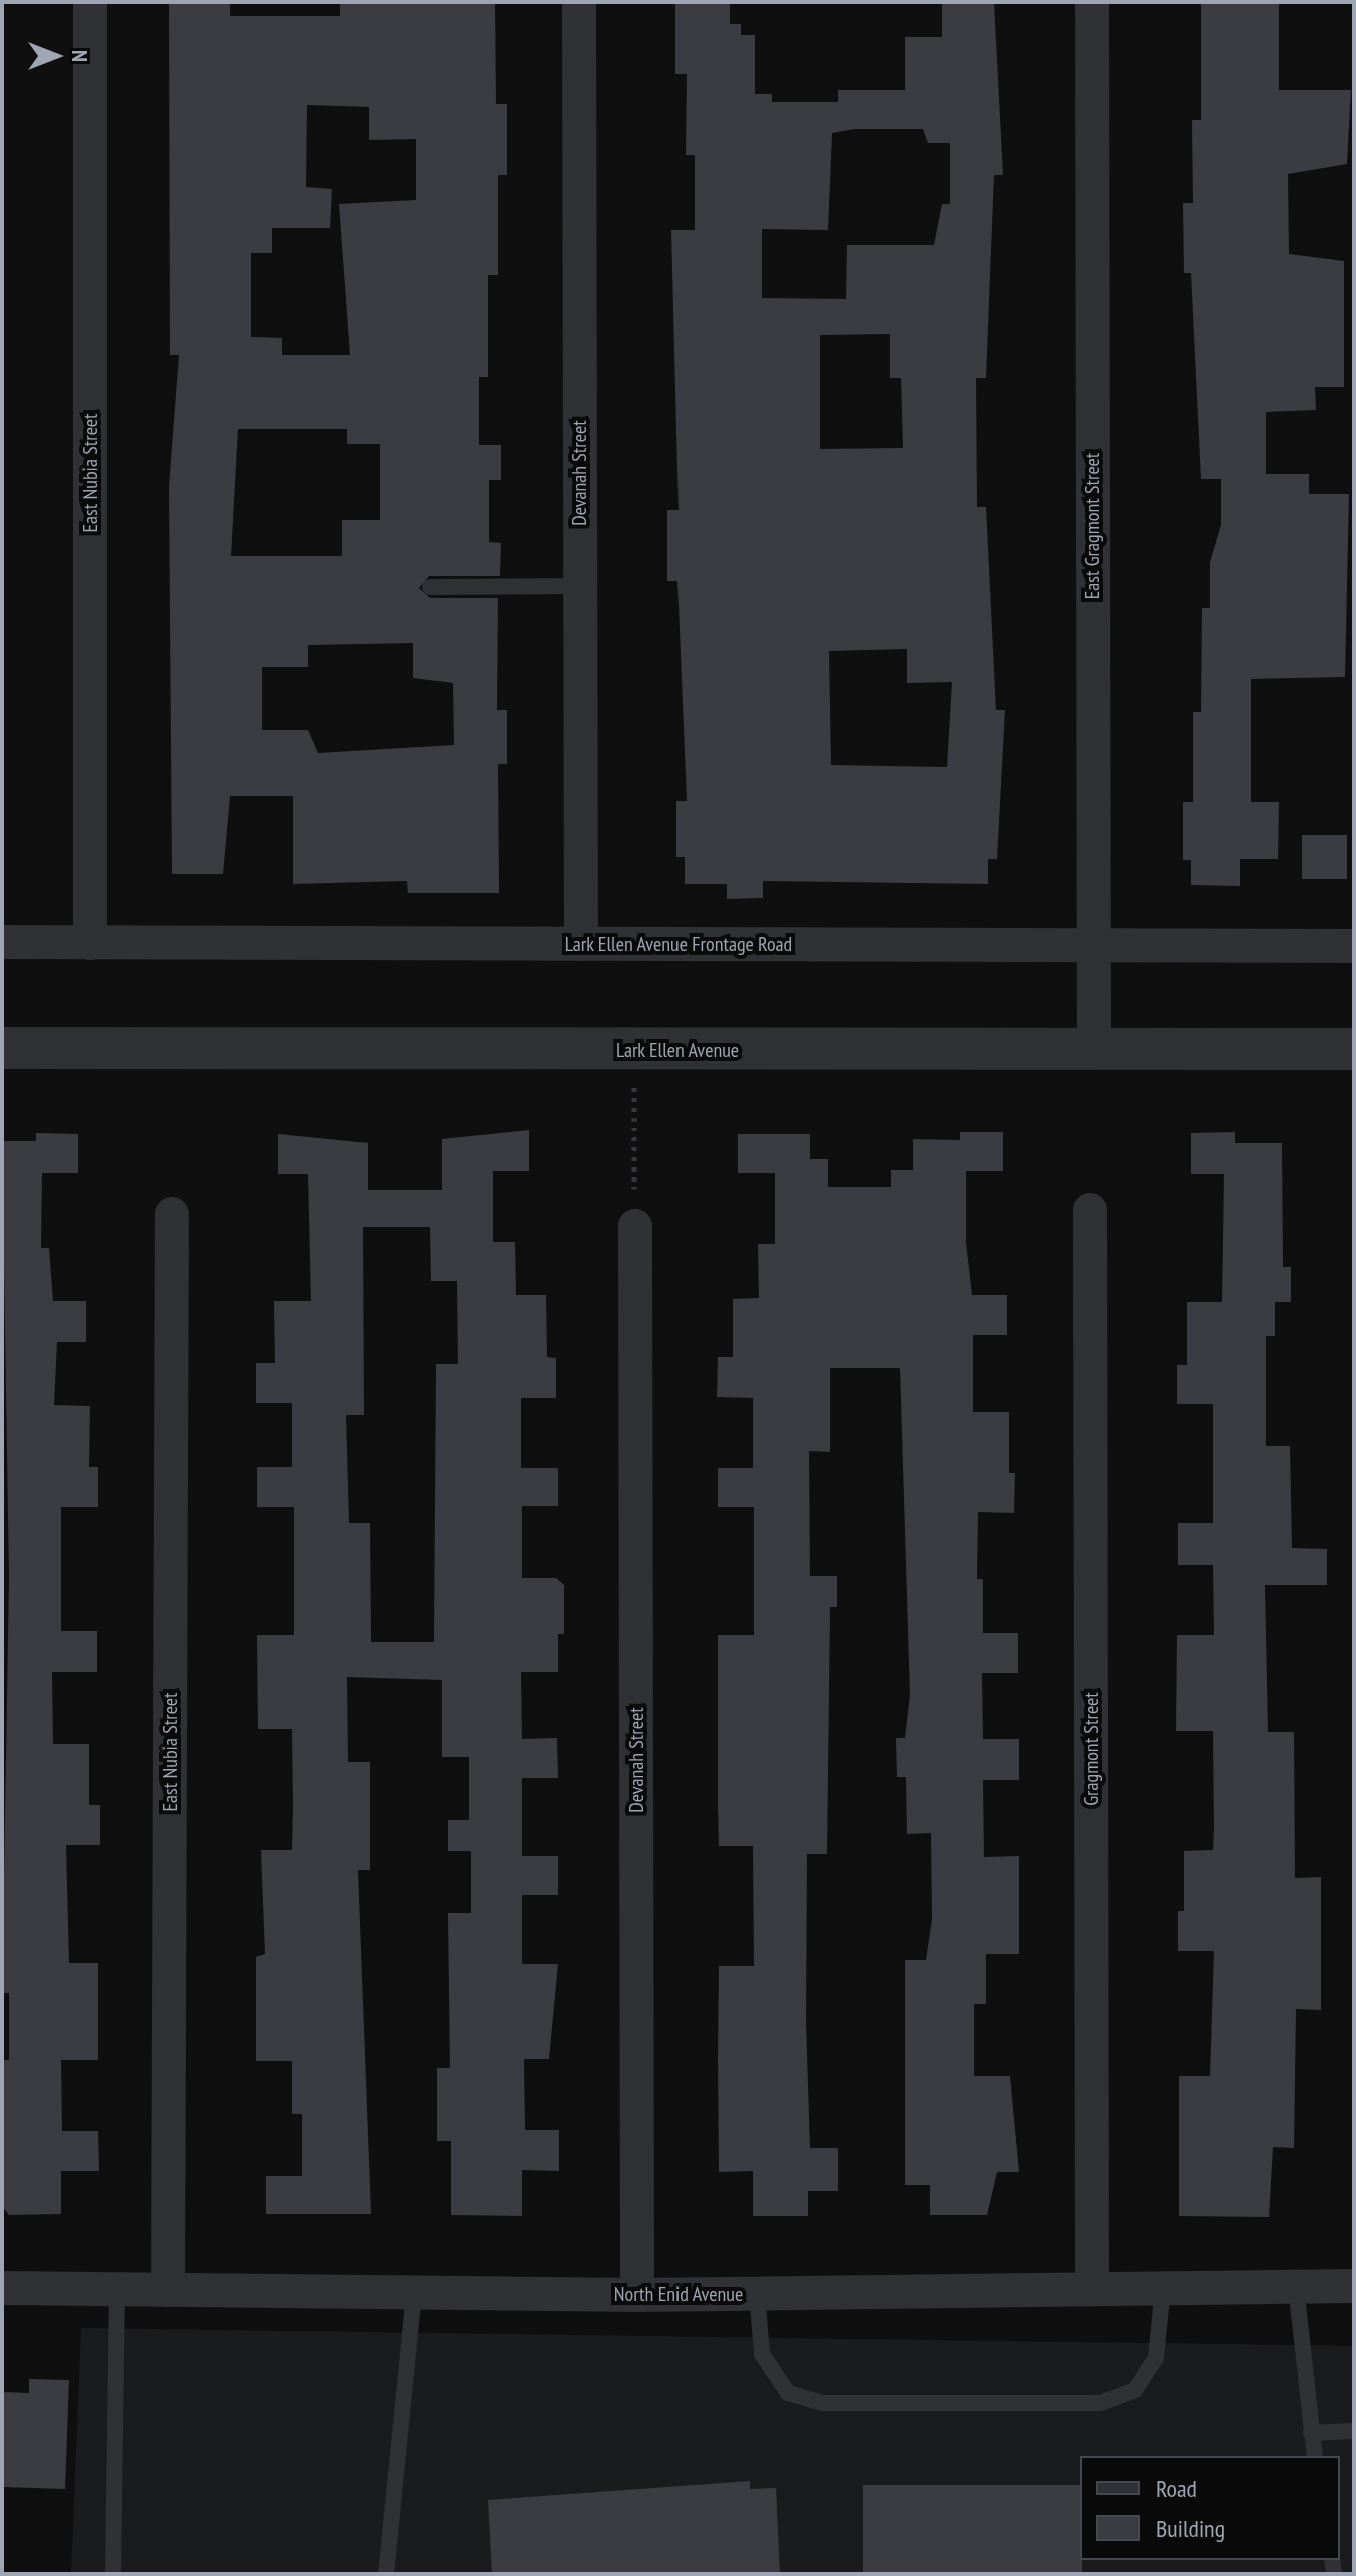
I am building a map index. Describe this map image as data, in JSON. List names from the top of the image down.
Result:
{
  "streets": {
    "street": [
      "East Nubia Street",
      "Devanah Street",
      "East Gragmont Street",
      "Lark Ellen Avenue Frontage Road",
      "Lark Ellen Avenue",
      "Gragmont Street",
      "North Enid Avenue"
    ]
  },
  "crossings": [
    ["East Nubia Street", "Lark Ellen Avenue Frontage Road"],
    ["East Nubia Street", "North Enid Avenue"],
    ["Devanah Street", "Lark Ellen Avenue Frontage Road"],
    ["Devanah Street", "North Enid Avenue"],
    ["East Gragmont Street", "Lark Ellen Avenue Frontage Road"],
    ["East Gragmont Street", "Lark Ellen Avenue"],
    ["Gragmont Street", "North Enid Avenue"]
  ],
  "legend": ["Road", "Building"],
  "north": "right"
}
